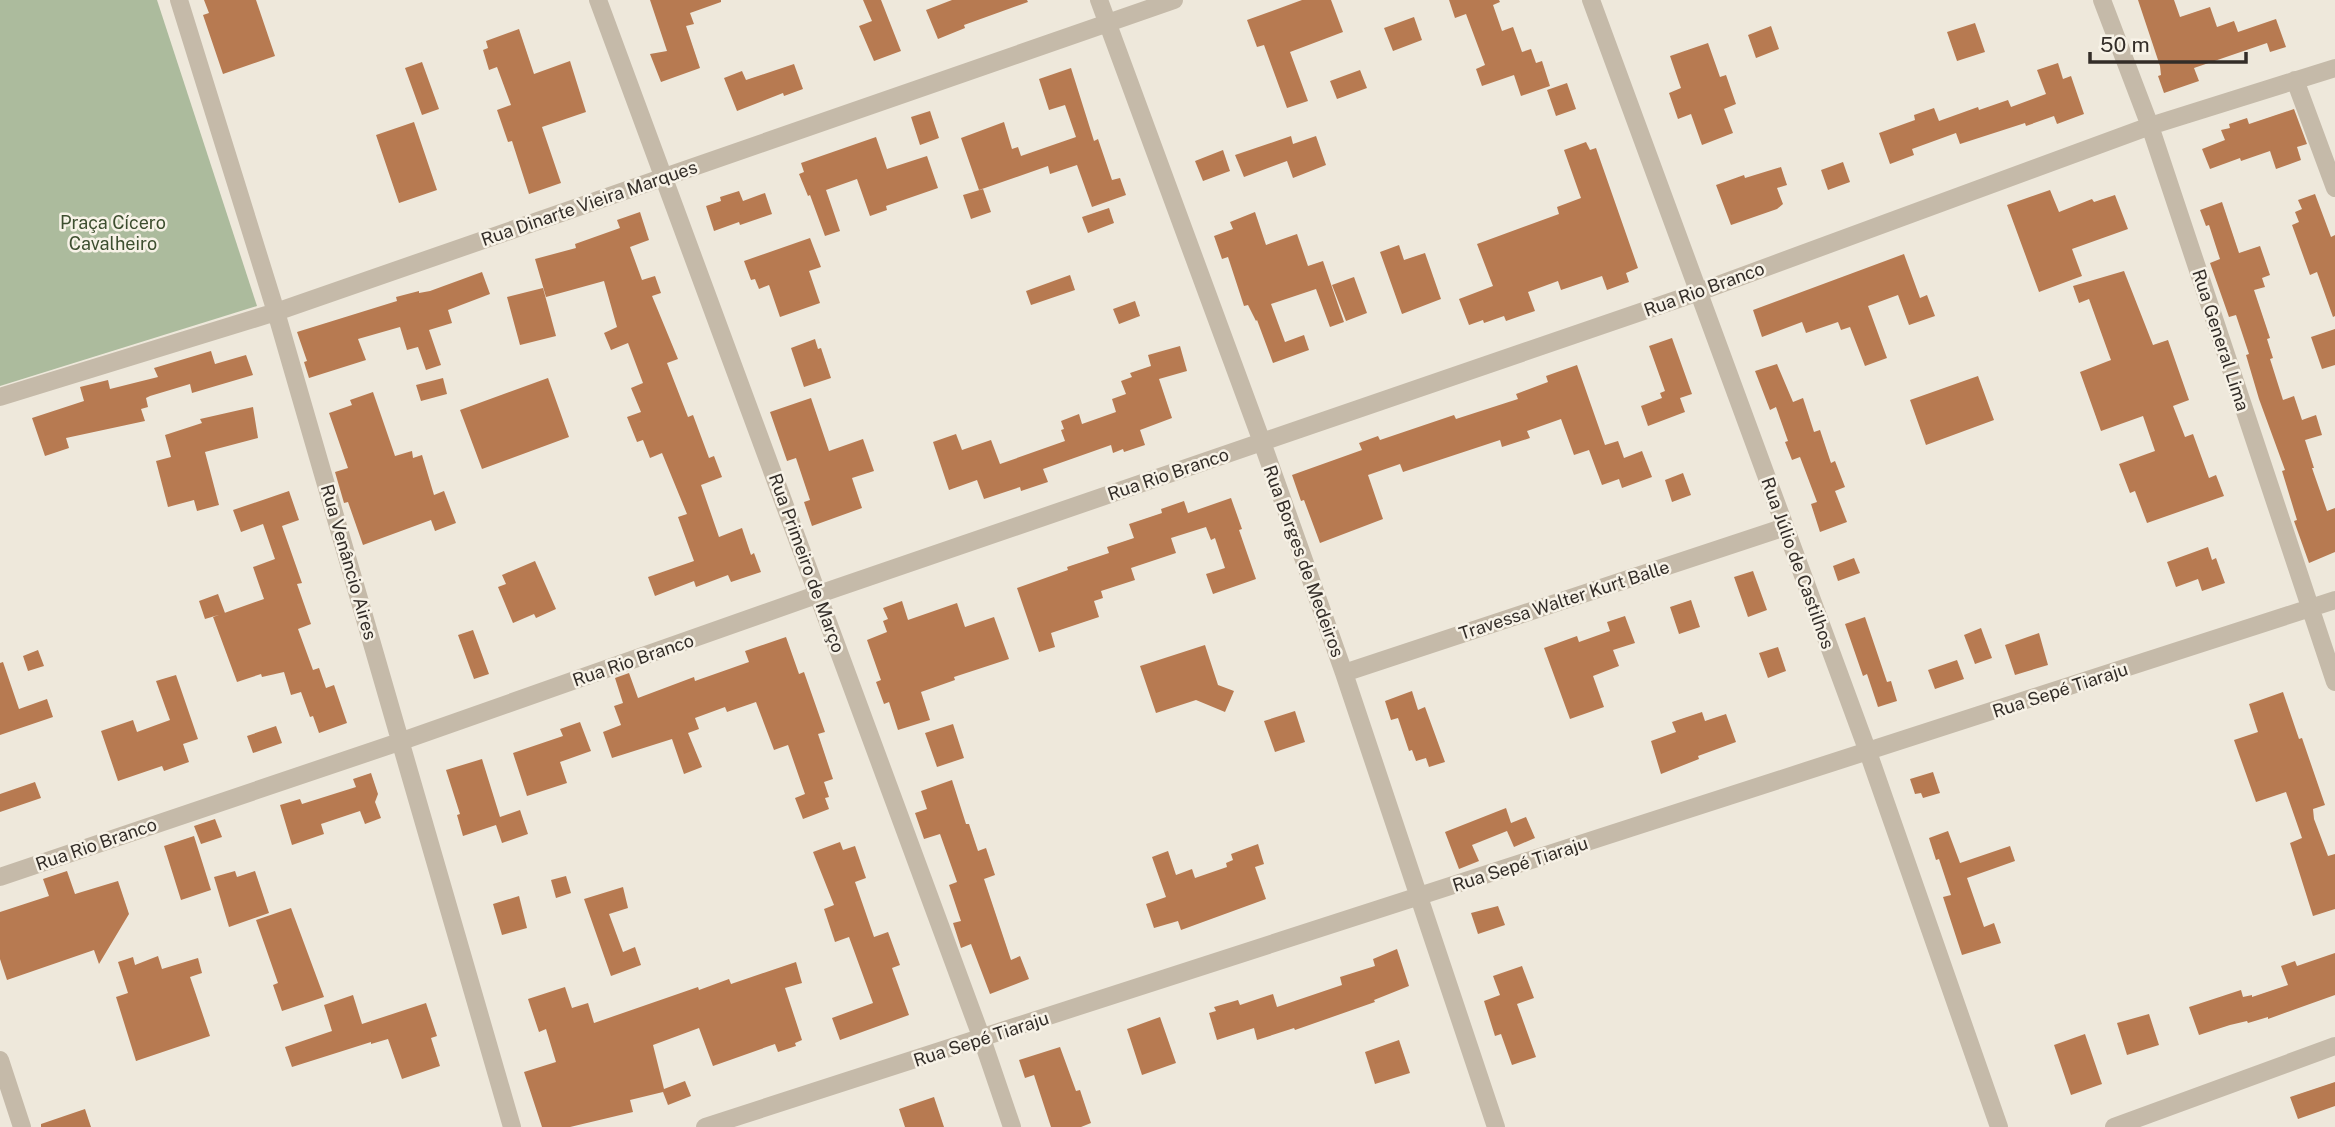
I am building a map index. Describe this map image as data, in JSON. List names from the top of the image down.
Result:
{
  "streets": {
    "street": [
      "Rua Dinarte Vieira Marques",
      "Rua Rio Branco",
      "Rua General Lima",
      "Rua Borges de Medeiros",
      "Rua Venâncio Aires",
      "Rua Primeiro de Março",
      "Rua Júlio de Castilhos",
      "Travessa Walter Kurt Balle",
      "Rua Sepé Tiaraju"
    ]
  },
  "crossings": [
    ["Rua Dinarte Vieira Marques", "Rua Borges de Medeiros"],
    ["Rua Dinarte Vieira Marques", "Rua Venâncio Aires"],
    ["Rua Dinarte Vieira Marques", "Rua Primeiro de Março"],
    ["Rua Rio Branco", "Rua General Lima"],
    ["Rua Rio Branco", "Rua Borges de Medeiros"],
    ["Rua Rio Branco", "Rua Venâncio Aires"],
    ["Rua Rio Branco", "Rua Primeiro de Março"],
    ["Rua Rio Branco", "Rua Júlio de Castilhos"],
    ["Rua General Lima", "Rua Sepé Tiaraju"],
    ["Rua Borges de Medeiros", "Travessa Walter Kurt Balle"],
    ["Rua Borges de Medeiros", "Rua Sepé Tiaraju"],
    ["Rua Primeiro de Março", "Rua Sepé Tiaraju"],
    ["Rua Júlio de Castilhos", "Travessa Walter Kurt Balle"],
    ["Rua Júlio de Castilhos", "Rua Sepé Tiaraju"]
  ],
  "parks": ["Praça Cícero Cavalheiro"],
  "scale_bar": "50 m"
}
